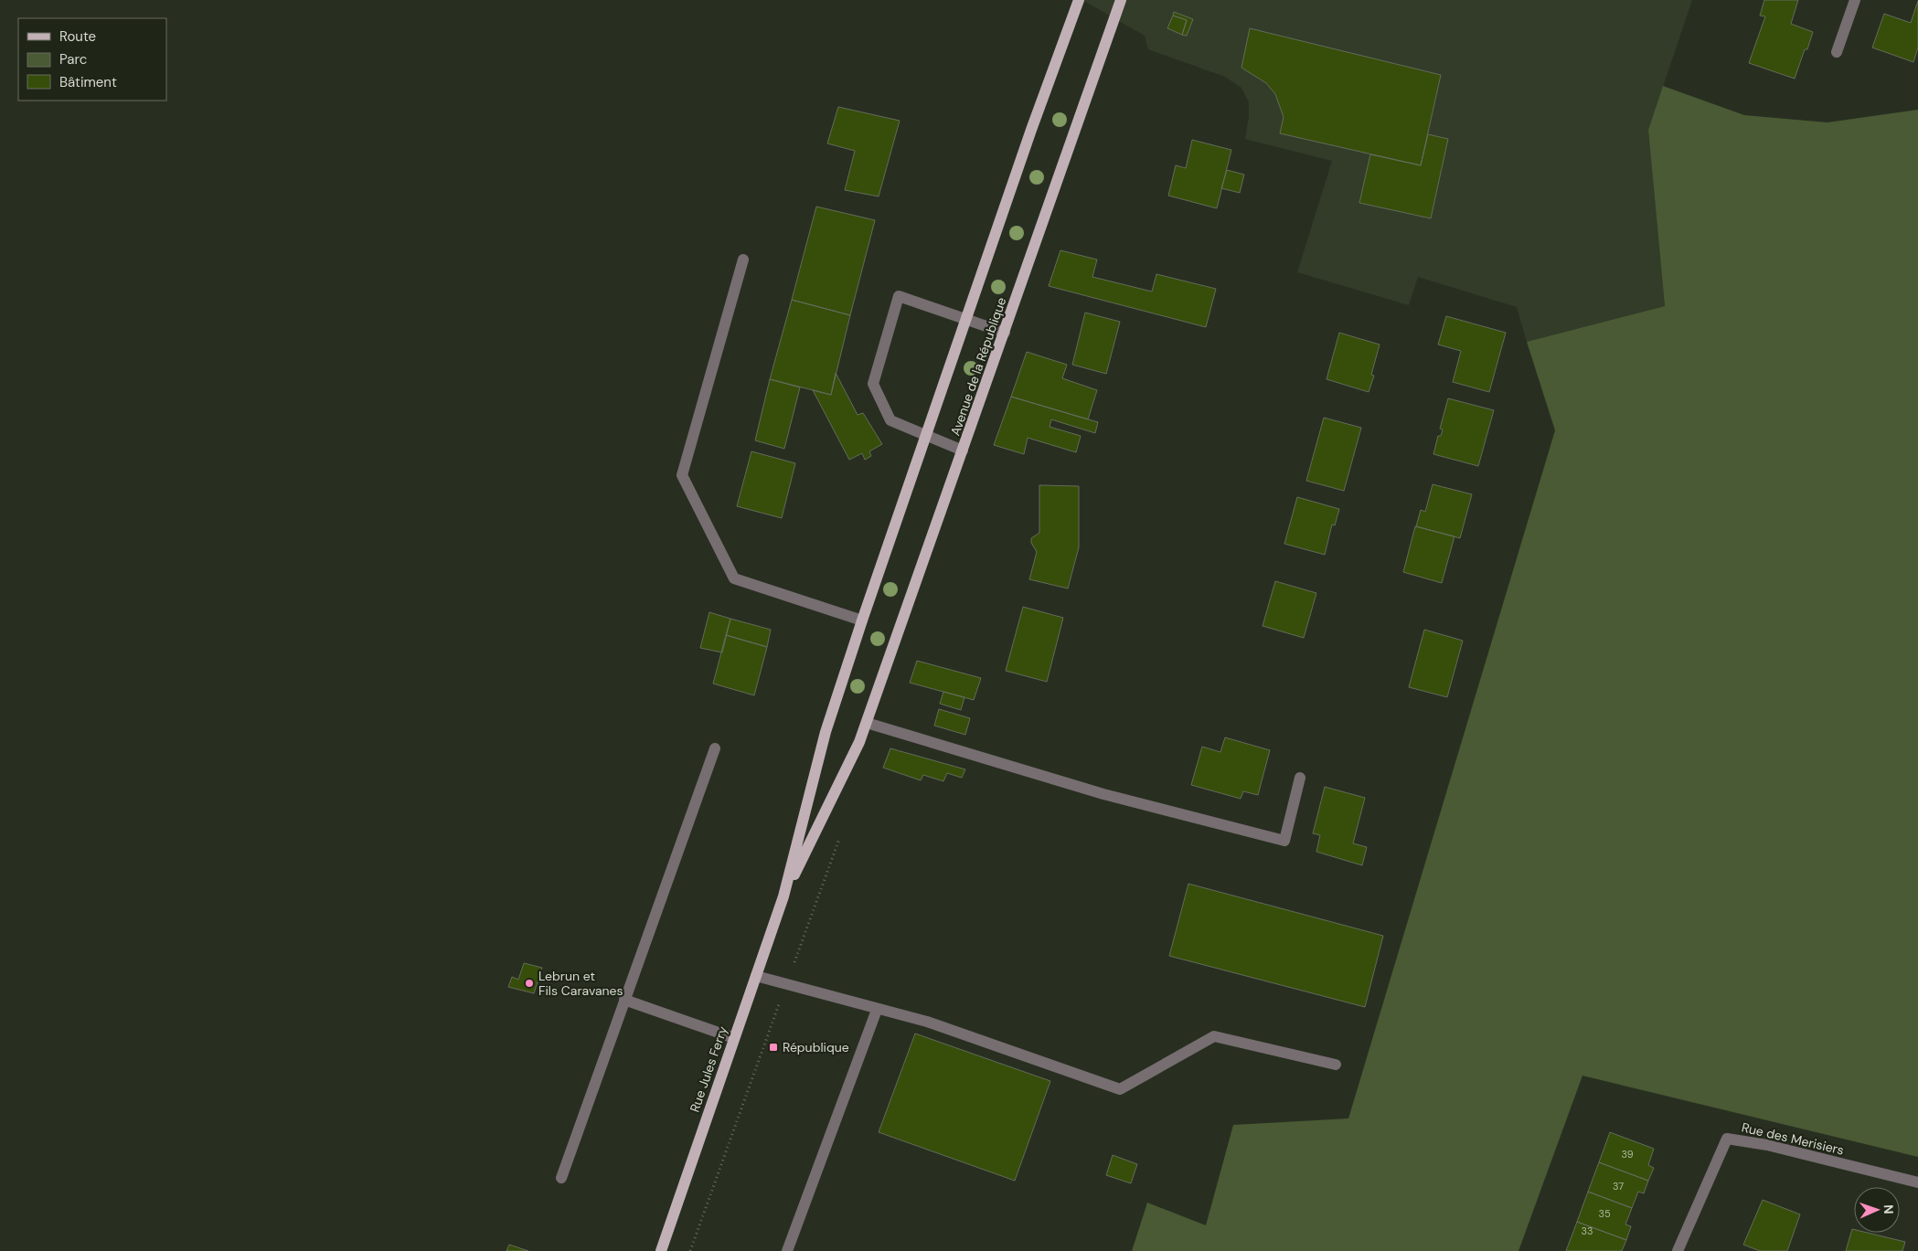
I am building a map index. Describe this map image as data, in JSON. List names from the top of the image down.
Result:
{
  "streets": {
    "main road": ["Avenue de la République", "Rue Jules Ferry"],
    "street": ["Rue des Merisiers"]
  },
  "crossings": [
    ["Avenue de la République", "Rue Jules Ferry"]
  ],
  "places": {
    "other": ["Lebrun et Fils Caravanes"],
    "transit": ["République"]
  },
  "house_numbers": [
    "39",
    "37",
    "35",
    "33"
  ],
  "legend": ["Route", "Parc", "Bâtiment"],
  "north": "right"
}
